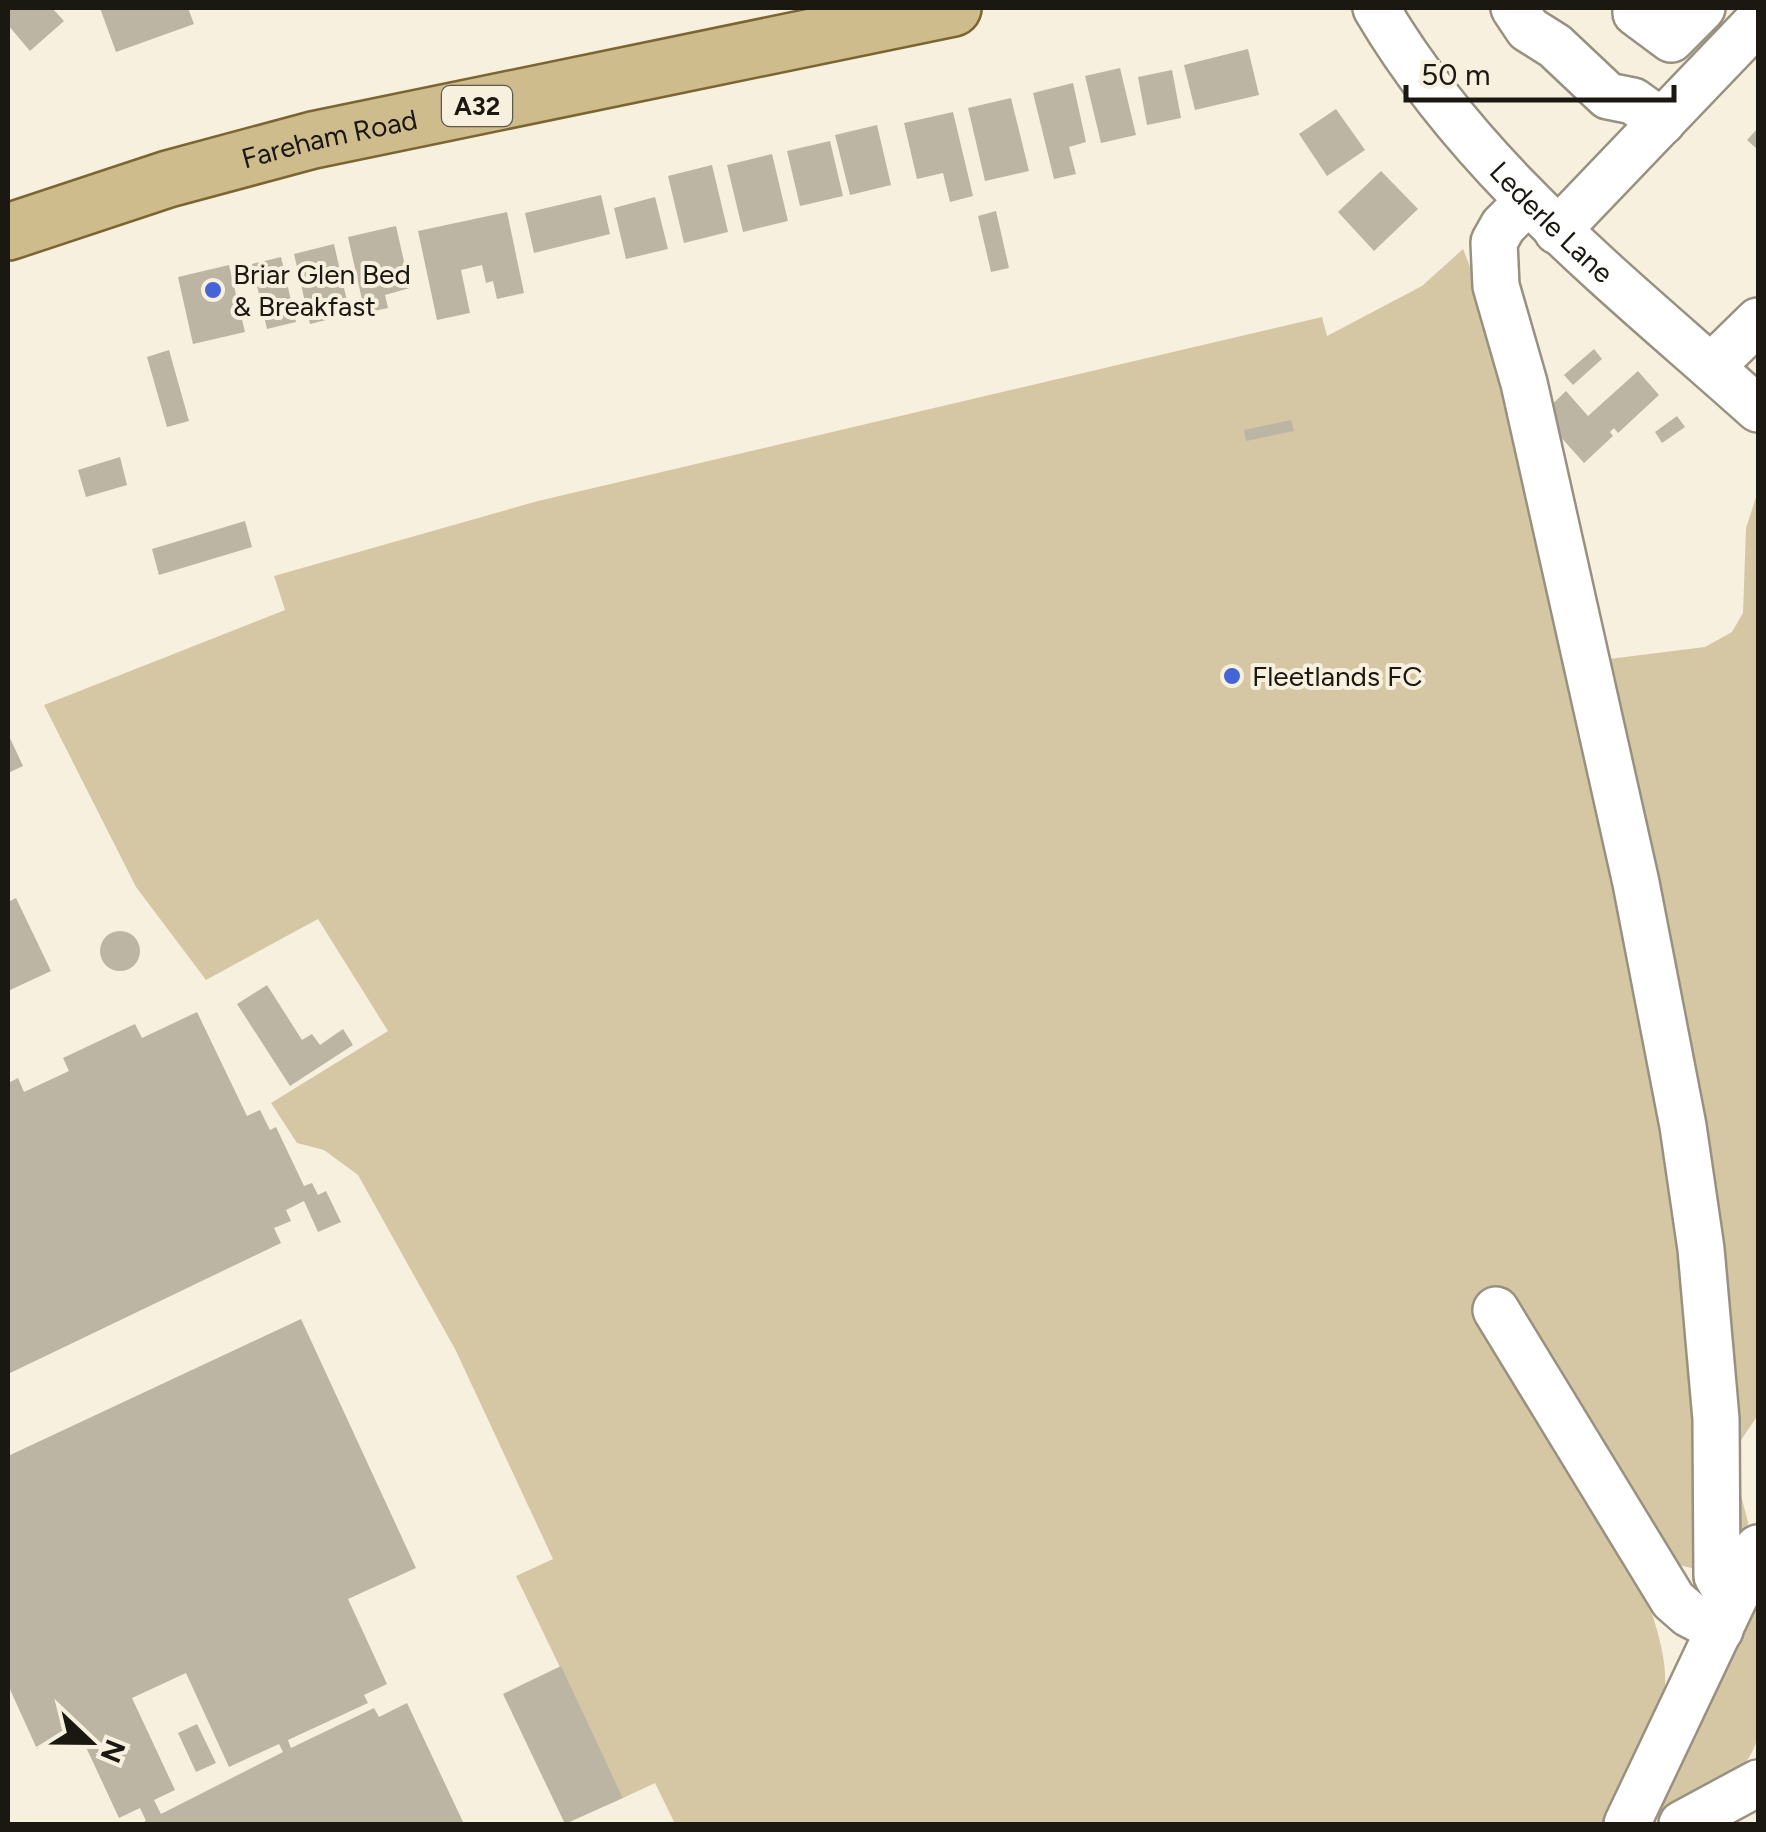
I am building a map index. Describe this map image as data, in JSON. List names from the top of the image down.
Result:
{
  "streets": {
    "main road": ["A32", "Fareham Road"],
    "street": ["Lederle Lane"]
  },
  "places": ["Briar Glen Bed & Breakfast", "Fleetlands FC"],
  "scale_bar": "50 m",
  "north": "right"
}
